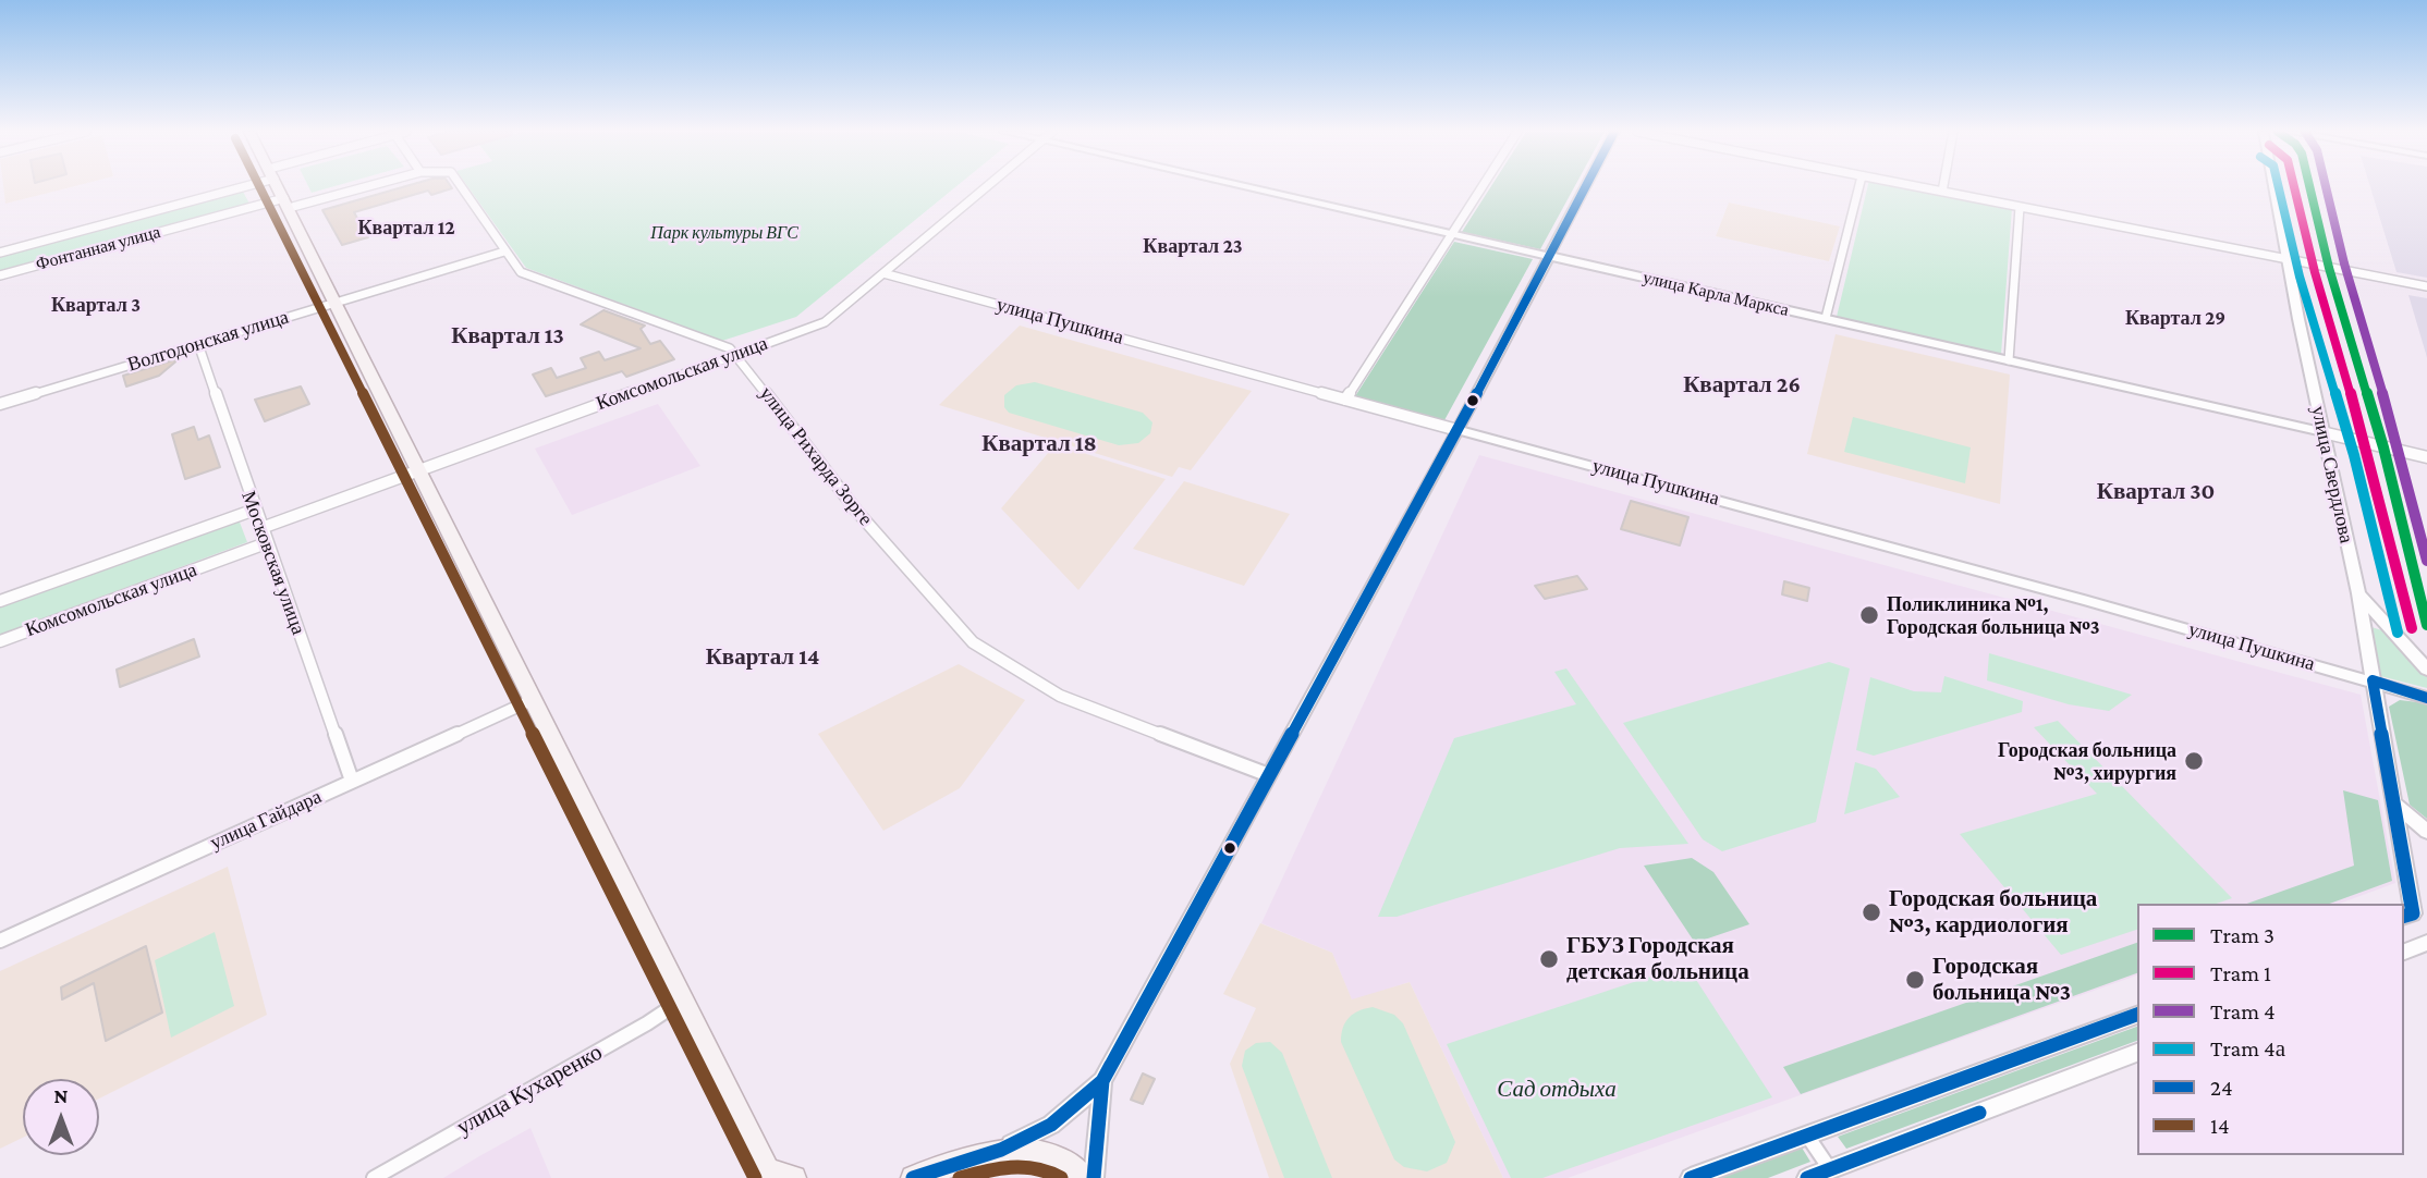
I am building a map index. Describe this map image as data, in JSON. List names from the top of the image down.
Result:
{
  "streets": {
    "street": [
      "Фонтанная улица",
      "улица Карла Маркса",
      "улица Пушкина",
      "Волгодонская улица",
      "Комсомольская улица",
      "улица Рихарда Зорге",
      "улица Свердлова",
      "Московская улица",
      "улица Гайдара",
      "улица Кухаренко"
    ]
  },
  "crossings": [
    ["улица Карла Маркса", "улица Свердлова"],
    ["улица Пушкина", "Комсомольская улица"],
    ["улица Пушкина", "улица Свердлова"],
    ["Волгодонская улица", "улица Рихарда Зорге"],
    ["Волгодонская улица", "Московская улица"],
    ["Комсомольская улица", "улица Рихарда Зорге"],
    ["Комсомольская улица", "Московская улица"],
    ["Московская улица", "улица Гайдара"]
  ],
  "districts": [
    "Квартал 12",
    "Квартал 23",
    "Квартал 3",
    "Квартал 29",
    "Квартал 13",
    "Квартал 26",
    "Квартал 18",
    "Квартал 30",
    "Квартал 14"
  ],
  "parks": ["Парк культуры ВГС", "Сад отдыха"],
  "places": [
    "Поликлиника №1, Городская больница №3",
    "Городская больница №3, хирургия",
    "Городская больница №3, кардиология",
    "ГБУЗ Городская детская больница",
    "Городская больница №3"
  ],
  "lines": [
    "tram line 3",
    "tram line 1",
    "tram line 4",
    "tram line 4а",
    "transit line 24",
    "transit line 14"
  ],
  "legend": [
    "Tram 3",
    "Tram 1",
    "Tram 4",
    "Tram 4а",
    "24",
    "14"
  ],
  "north": "top"
}
